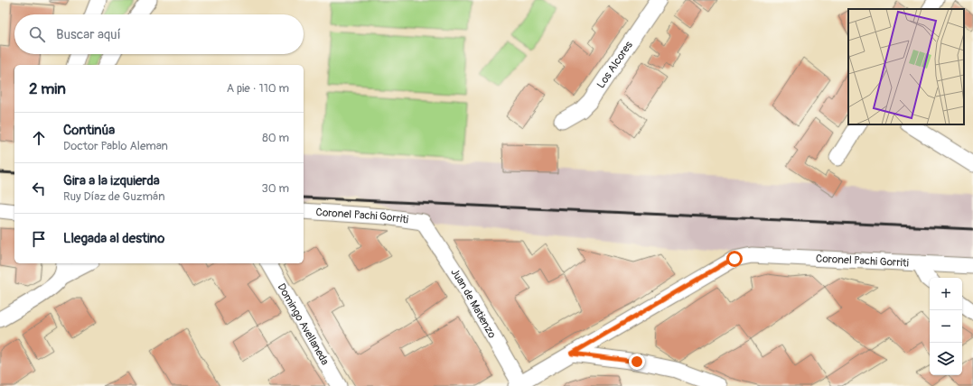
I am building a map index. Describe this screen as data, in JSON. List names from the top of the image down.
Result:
{
  "streets": {
    "street": [
      "Los Alcores",
      "Coronel Pachi Gorriti",
      "Juan de Matienzo",
      "Domingo Avellaneda"
    ]
  },
  "crossings": [
    ["Coronel Pachi Gorriti", "Juan de Matienzo"]
  ],
  "page": {
    "search": "Buscar aquí",
    "heading": ["2 min", "A pie · 110 m"],
    "list": [
      ["Continúa", "Doctor Pablo Aleman", "80 m"],
      ["Gira a la izquierda", "Ruy Díaz de Guzmán", "30 m"],
      "Llegada al destino"
    ],
    "map_buttons": ["+", "−"]
  }
}
